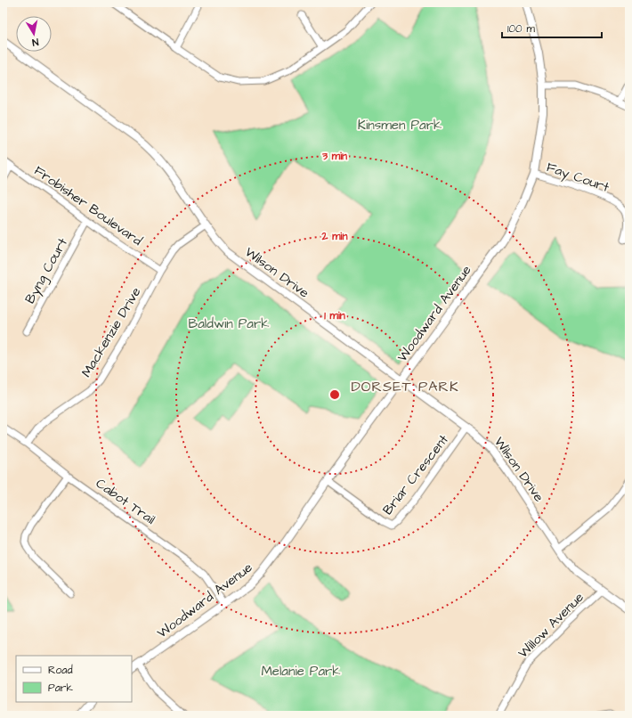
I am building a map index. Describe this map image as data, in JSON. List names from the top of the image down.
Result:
{
  "streets": {
    "street": [
      "Fay Court",
      "Frobisher Boulevard",
      "Byng Court",
      "Wilson Drive",
      "Woodward Avenue",
      "Mackenzie Drive",
      "Briar Crescent",
      "Cabot Trail",
      "Willow Avenue"
    ]
  },
  "crossings": [
    ["Fay Court", "Woodward Avenue"],
    ["Frobisher Boulevard", "Byng Court"],
    ["Frobisher Boulevard", "Mackenzie Drive"],
    ["Wilson Drive", "Woodward Avenue"],
    ["Wilson Drive", "Mackenzie Drive"],
    ["Wilson Drive", "Briar Crescent"],
    ["Wilson Drive", "Willow Avenue"],
    ["Woodward Avenue", "Briar Crescent"],
    ["Woodward Avenue", "Cabot Trail"],
    ["Mackenzie Drive", "Cabot Trail"]
  ],
  "districts": ["DORSET PARK"],
  "parks": ["Kinsmen Park", "Baldwin Park", "Melanie Park"],
  "legend": ["Road", "Park"],
  "scale_bar": "100 m",
  "north": "bottom",
  "rings": ["3 min", "2 min", "1 min"]
}
